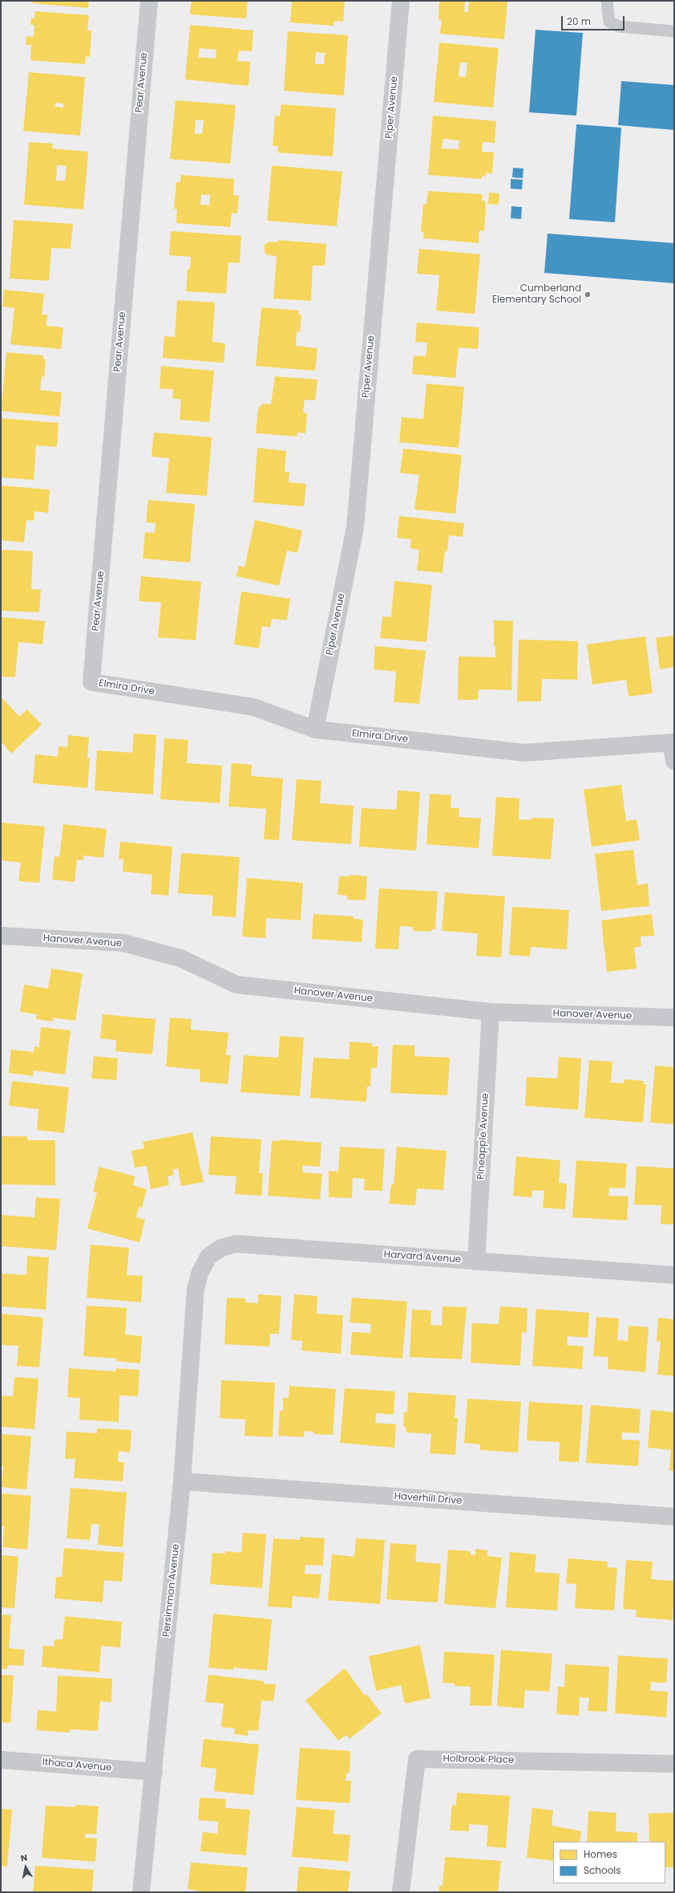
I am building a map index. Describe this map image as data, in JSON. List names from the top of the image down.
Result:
{
  "streets": {
    "street": [
      "Pear Avenue",
      "Piper Avenue",
      "Elmira Drive",
      "Hanover Avenue",
      "Pineapple Avenue",
      "Harvard Avenue",
      "Haverhill Drive",
      "Persimmon Avenue",
      "Holbrook Place",
      "Ithaca Avenue"
    ]
  },
  "crossings": [
    ["Pear Avenue", "Elmira Drive"],
    ["Piper Avenue", "Elmira Drive"],
    ["Hanover Avenue", "Pineapple Avenue"],
    ["Pineapple Avenue", "Harvard Avenue"],
    ["Harvard Avenue", "Persimmon Avenue"],
    ["Haverhill Drive", "Persimmon Avenue"],
    ["Persimmon Avenue", "Ithaca Avenue"]
  ],
  "places": ["Cumberland Elementary School"],
  "legend": ["Homes", "Schools"],
  "scale_bar": "20 m",
  "north": "top"
}
